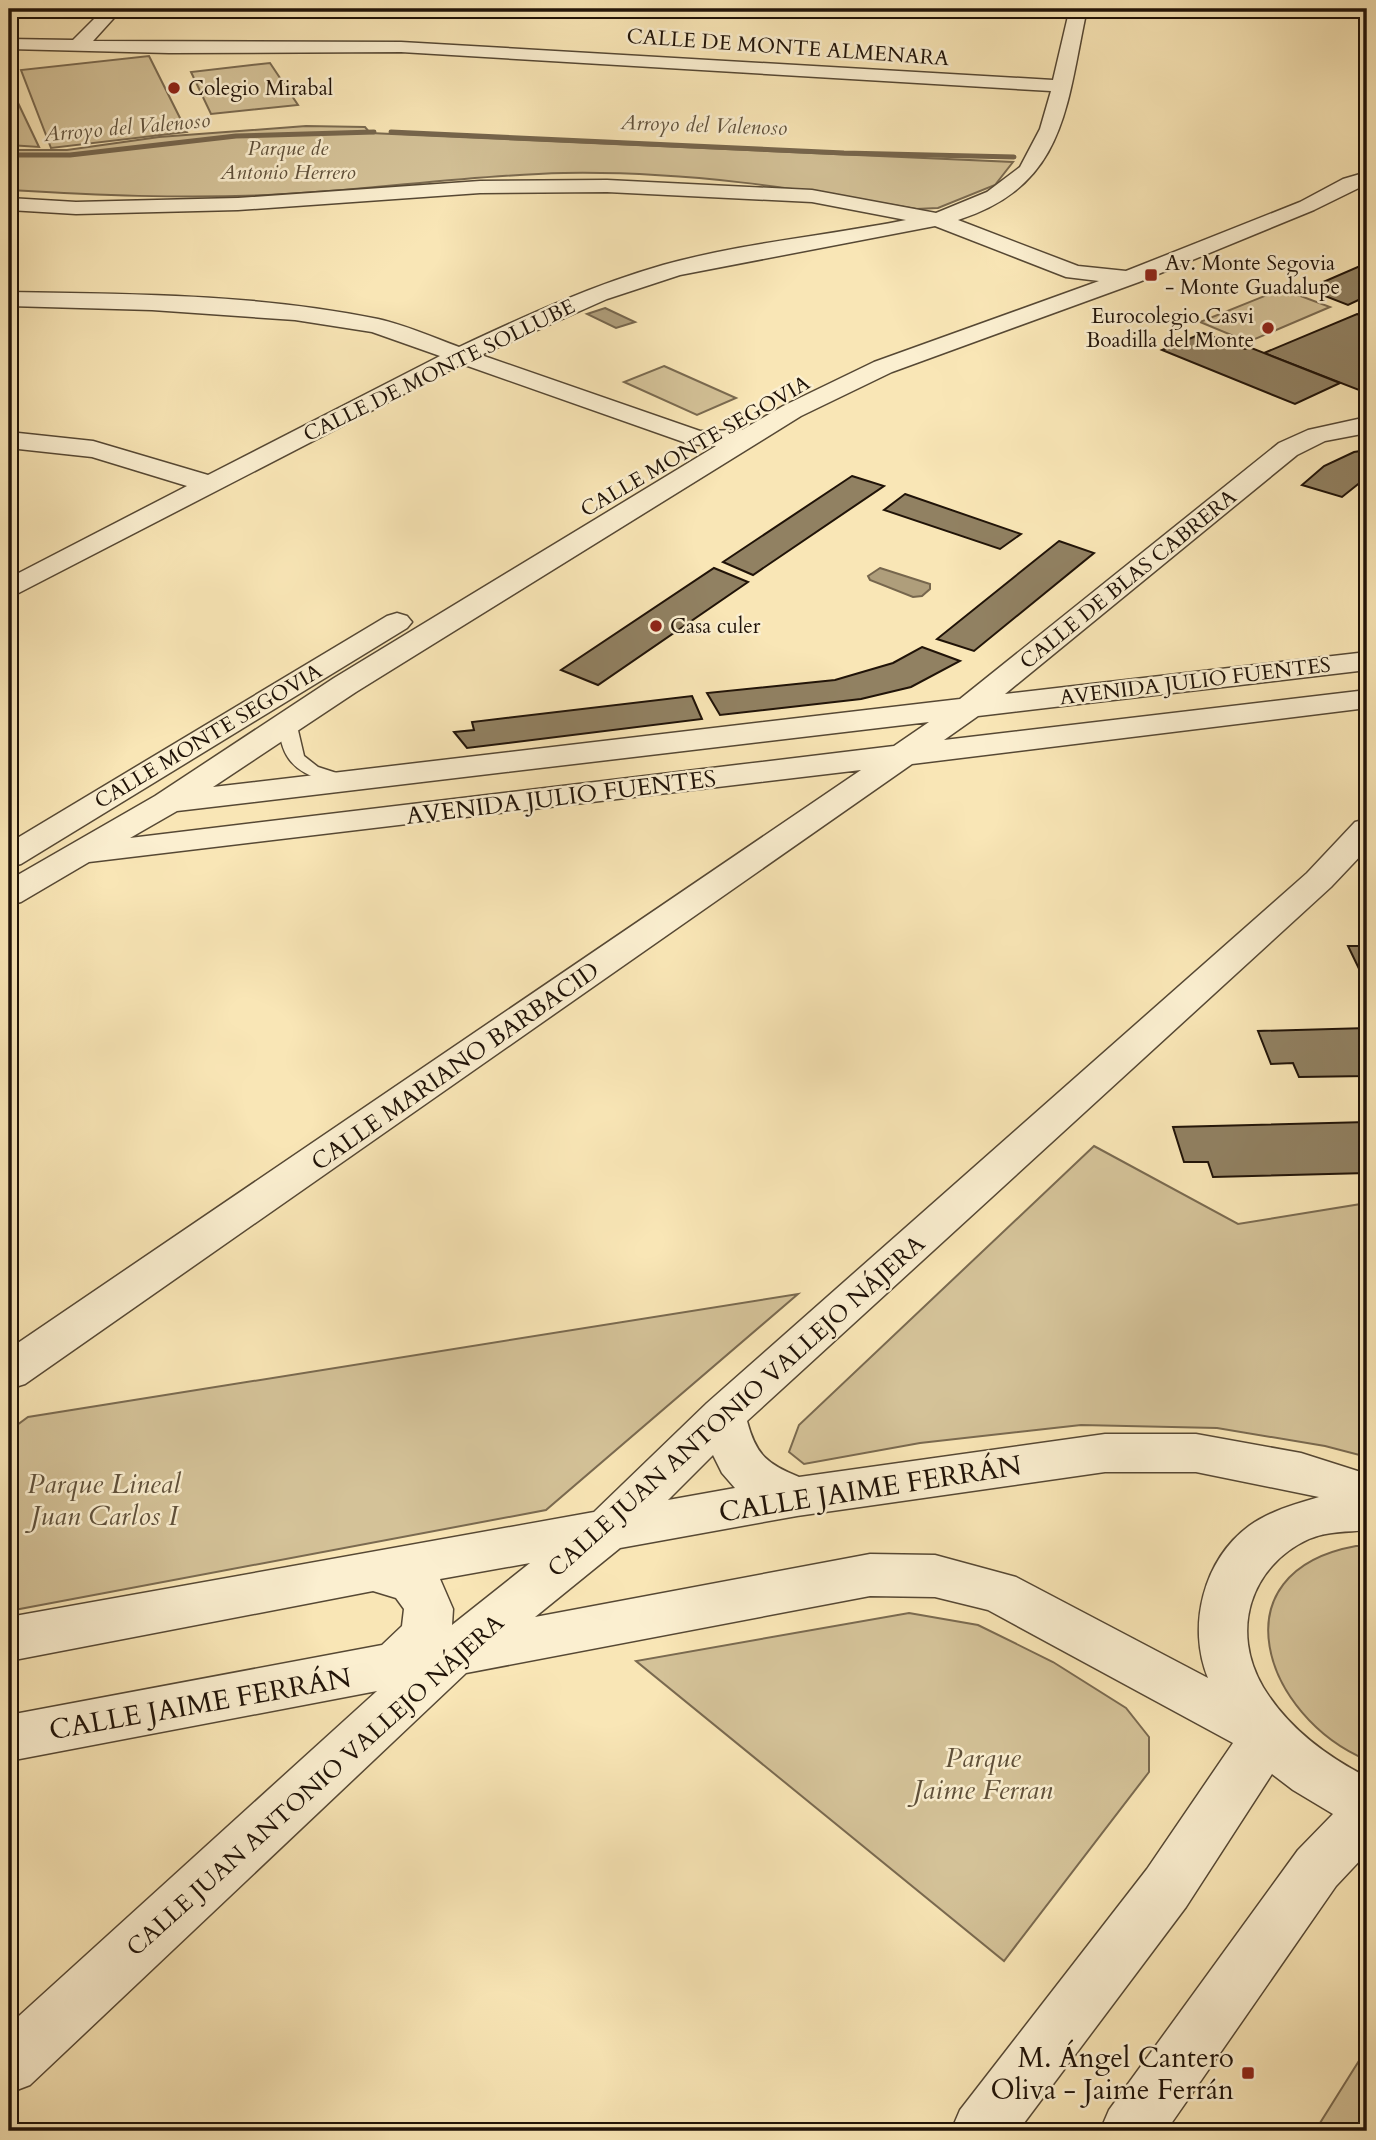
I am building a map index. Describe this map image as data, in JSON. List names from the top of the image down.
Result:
{
  "streets": {
    "street": [
      "CALLE DE MONTE ALMENARA",
      "CALLE DE MONTE SOLLUBE",
      "CALLE MONTE SEGOVIA",
      "CALLE DE BLAS CABRERA",
      "AVENIDA JULIO FUENTES",
      "CALLE MARIANO BARBACID",
      "CALLE JUAN ANTONIO VALLEJO NÁJERA",
      "CALLE JAIME FERRÁN"
    ]
  },
  "crossings": [
    ["CALLE DE MONTE ALMENARA", "CALLE DE MONTE SOLLUBE"],
    ["CALLE MONTE SEGOVIA", "AVENIDA JULIO FUENTES"],
    ["CALLE DE BLAS CABRERA", "AVENIDA JULIO FUENTES"],
    ["CALLE DE BLAS CABRERA", "CALLE MARIANO BARBACID"],
    ["AVENIDA JULIO FUENTES", "CALLE MARIANO BARBACID"],
    ["CALLE JUAN ANTONIO VALLEJO NÁJERA", "CALLE JAIME FERRÁN"]
  ],
  "water": ["Arroyo del Valenoso"],
  "parks": ["Parque de Antonio Herrero", "Parque Lineal Juan Carlos I", "Parque Jaime Ferran"],
  "places": {
    "other": ["Colegio Mirabal", "Eurocolegio Casvi Boadilla del Monte", "Casa culer"],
    "transit": ["Av. Monte Segovia - Monte Guadalupe", "M. Ángel Cantero Oliva - Jaime Ferrán"]
  }
}
